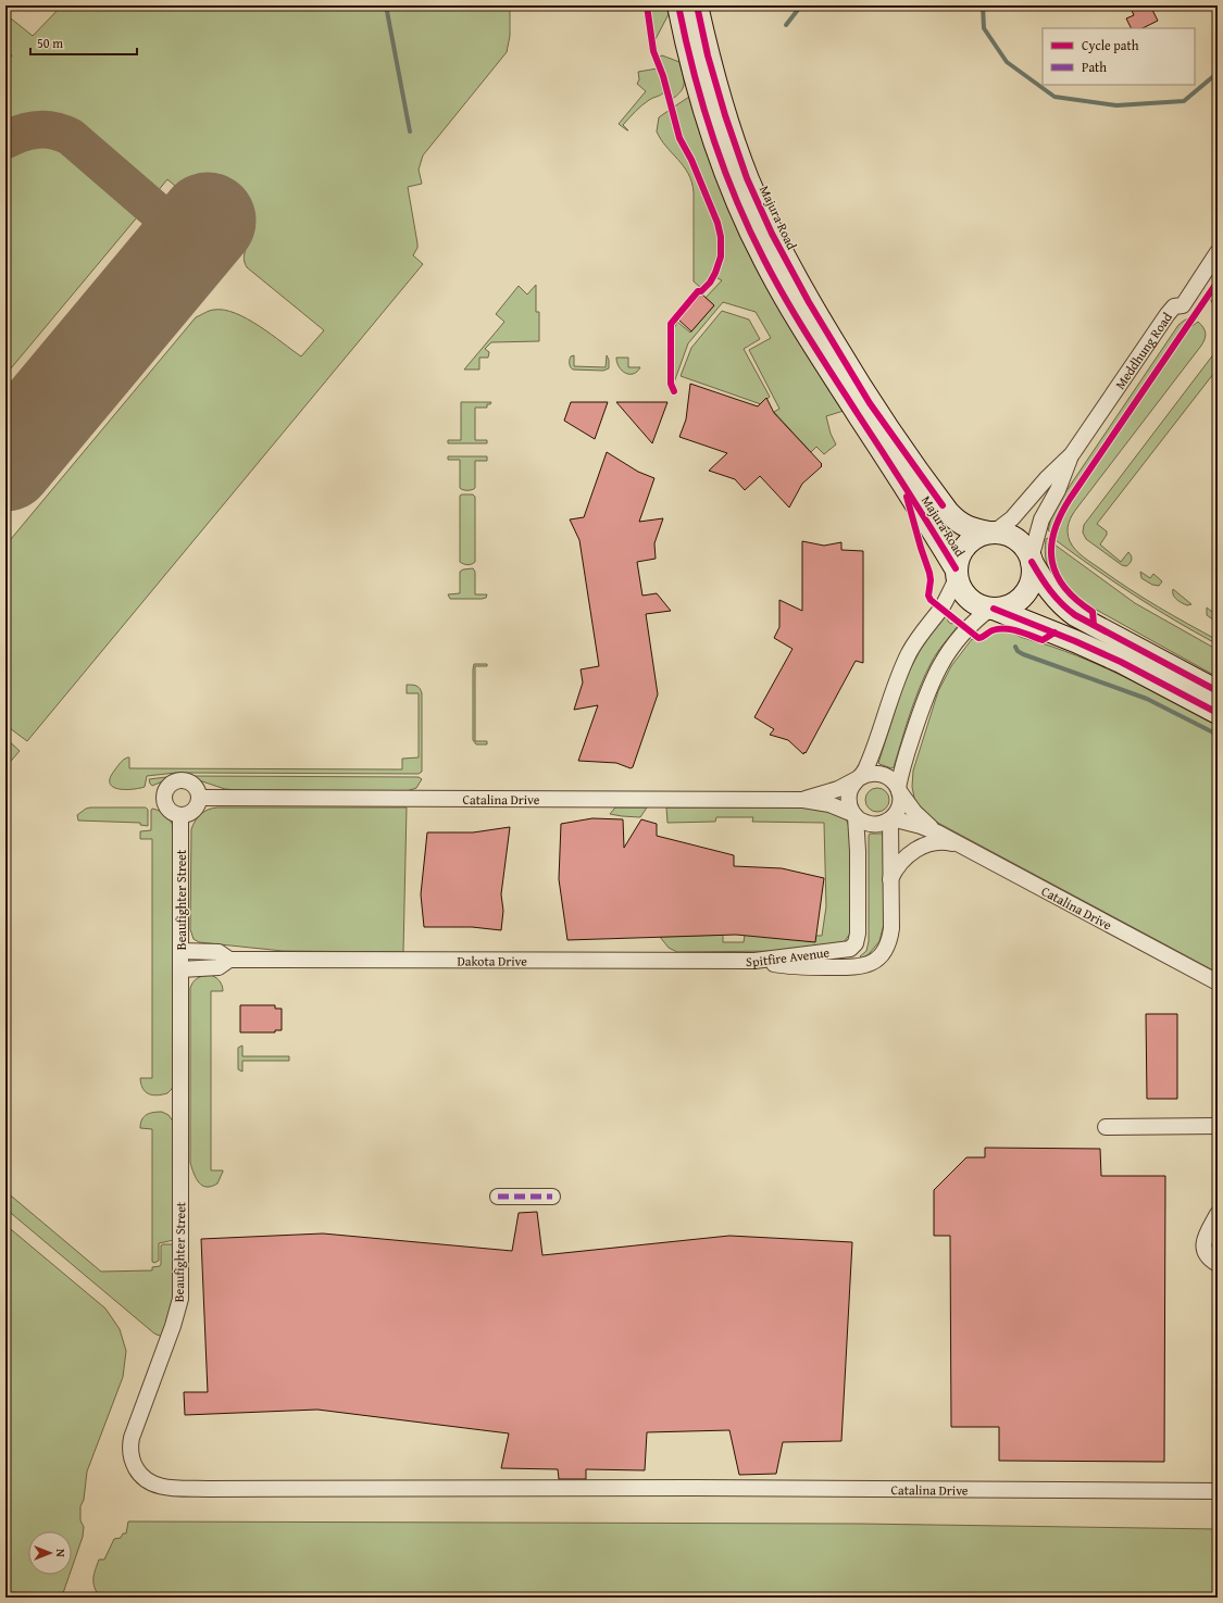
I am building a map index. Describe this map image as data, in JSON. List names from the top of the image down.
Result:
{
  "streets": {
    "main road": ["Majura Road"],
    "street": [
      "Meddhung Road",
      "Catalina Drive",
      "Beaufighter Street",
      "Spitfire Avenue",
      "Dakota Drive"
    ]
  },
  "crossings": [
    ["Majura Road", "Meddhung Road"],
    ["Catalina Drive", "Beaufighter Street"],
    ["Catalina Drive", "Spitfire Avenue"],
    ["Beaufighter Street", "Dakota Drive"],
    ["Spitfire Avenue", "Dakota Drive"]
  ],
  "legend": ["Cycle path", "Path"],
  "scale_bar": "50 m",
  "north": "right"
}
